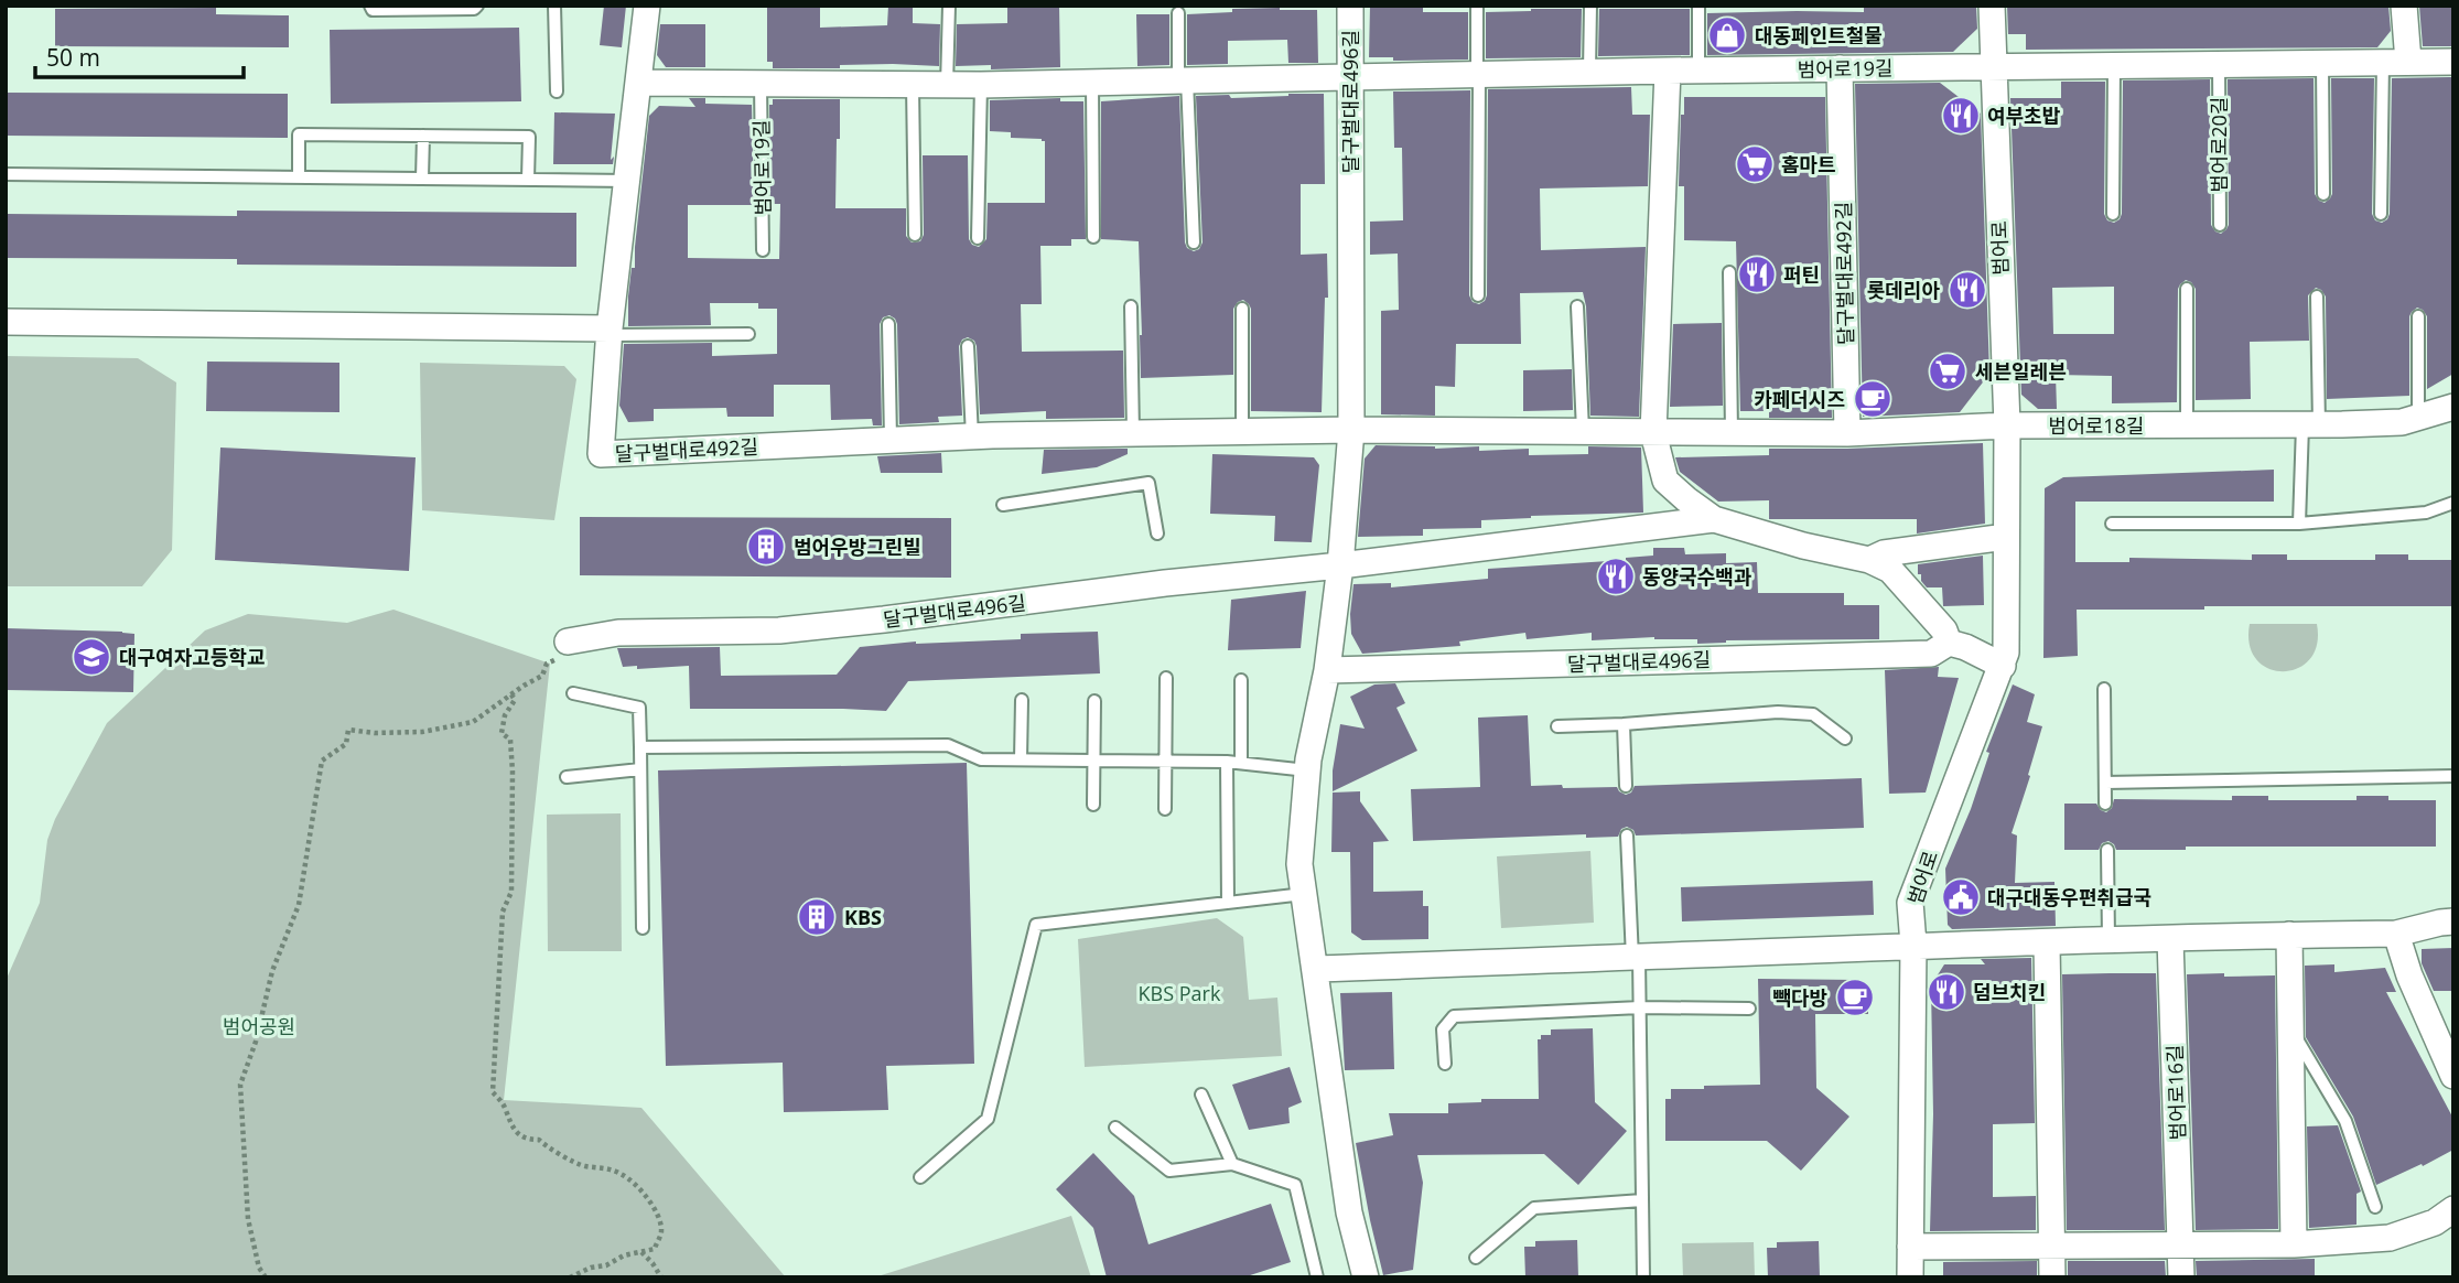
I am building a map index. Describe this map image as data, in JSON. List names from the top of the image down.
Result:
{
  "streets": {
    "street": [
      "범어로19길",
      "달구벌대로496길",
      "범어로",
      "달구벌대로492길",
      "범어로18길",
      "범어로16길"
    ],
    "lane": ["범어로20길"]
  },
  "crossings": [
    ["범어로19길", "달구벌대로496길"],
    ["범어로19길", "범어로"],
    ["범어로19길", "달구벌대로492길"],
    ["달구벌대로496길", "달구벌대로492길"],
    ["범어로", "달구벌대로492길"],
    ["범어로", "범어로18길"],
    ["달구벌대로492길", "범어로18길"]
  ],
  "parks": ["KBS Park", "범어공원"],
  "places": {
    "shop": ["대동페인트철물"],
    "restaurant": [
      "여부초밥",
      "퍼틴",
      "롯데리아",
      "동양국수백과",
      "덤브치킨"
    ],
    "supermarket": ["홈마트", "세븐일레븐"],
    "cafe": ["카페더시즈", "빽다방"],
    "building": ["범어우방그린빌", "KBS"],
    "school or university": ["대구여자고등학교"],
    "public building": ["대구대동우편취급국"]
  },
  "scale_bar": "50 m"
}
